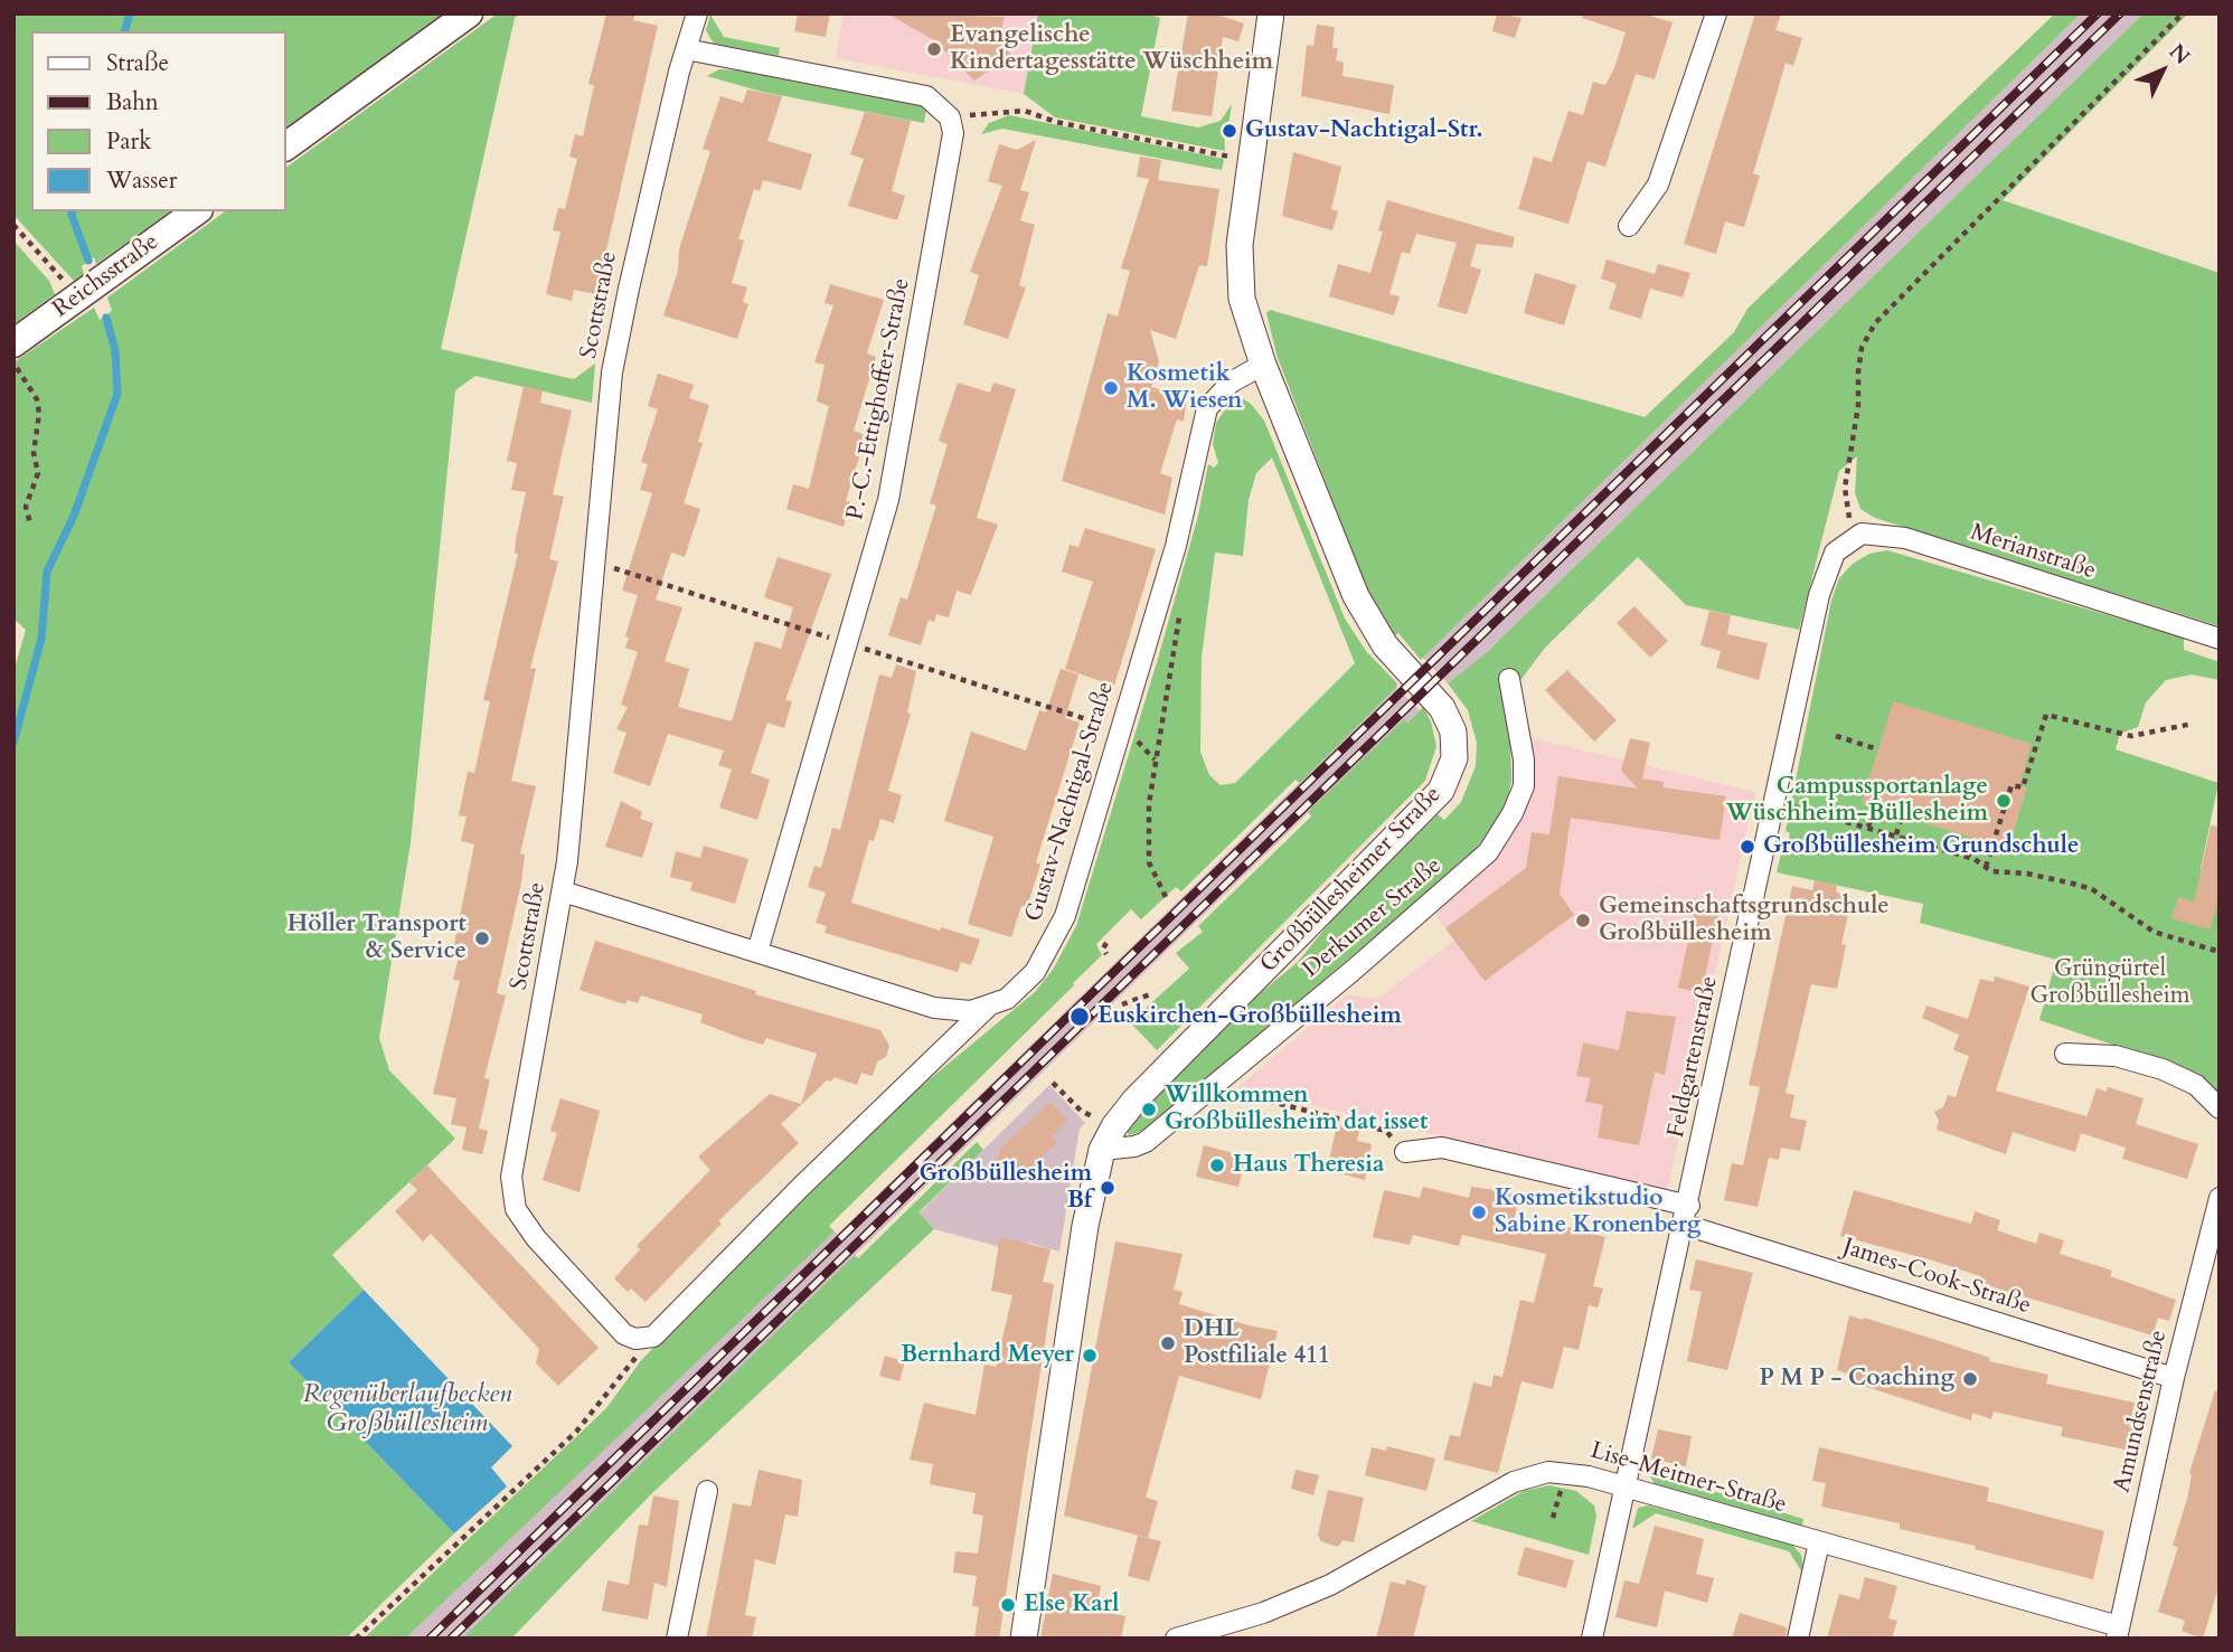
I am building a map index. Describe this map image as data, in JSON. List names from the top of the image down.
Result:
{
  "streets": {
    "main road": ["Reichsstraße"],
    "street": [
      "Scottstraße",
      "P.-C.-Ettighoffer-Straße",
      "Merianstraße",
      "Gustav-Nachtigal-Straße",
      "Großbüllesheimer Straße",
      "Derkumer Straße",
      "Feldgartenstraße",
      "James-Cook-Straße",
      "Amundsenstraße",
      "Lise-Meitner-Straße"
    ]
  },
  "crossings": [
    ["Scottstraße", "Gustav-Nachtigal-Straße"],
    ["P.-C.-Ettighoffer-Straße", "Gustav-Nachtigal-Straße"],
    ["Merianstraße", "Feldgartenstraße"],
    ["Gustav-Nachtigal-Straße", "Großbüllesheimer Straße"],
    ["Großbüllesheimer Straße", "Derkumer Straße"],
    ["Feldgartenstraße", "James-Cook-Straße"],
    ["Feldgartenstraße", "Lise-Meitner-Straße"],
    ["James-Cook-Straße", "Amundsenstraße"],
    ["Amundsenstraße", "Lise-Meitner-Straße"]
  ],
  "water": ["Regenüberlaufbecken Großbüllesheim"],
  "parks": ["Grüngürtel Großbüllesheim"],
  "places": [
    "Evangelische Kindertagesstätte Wüschheim",
    "Gustav-Nachtigal-Str.",
    "Kosmetik M. Wiesen",
    "Campussportanlage Wüschheim-Büllesheim",
    "Großbüllesheim Grundschule",
    "Gemeinschaftsgrundschule Großbüllesheim",
    "Höller Transport & Service",
    "Euskirchen-Großbüllesheim",
    "Willkommen Großbüllesheim dat isset",
    "Haus Theresia",
    "Großbüllesheim Bf",
    "Kosmetikstudio Sabine Kronenberg",
    "DHL Postfiliale 411",
    "Bernhard Meyer",
    "P M P - Coaching",
    "Else Karl"
  ],
  "legend": [
    "Straße",
    "Bahn",
    "Park",
    "Wasser"
  ],
  "north": "top right"
}
